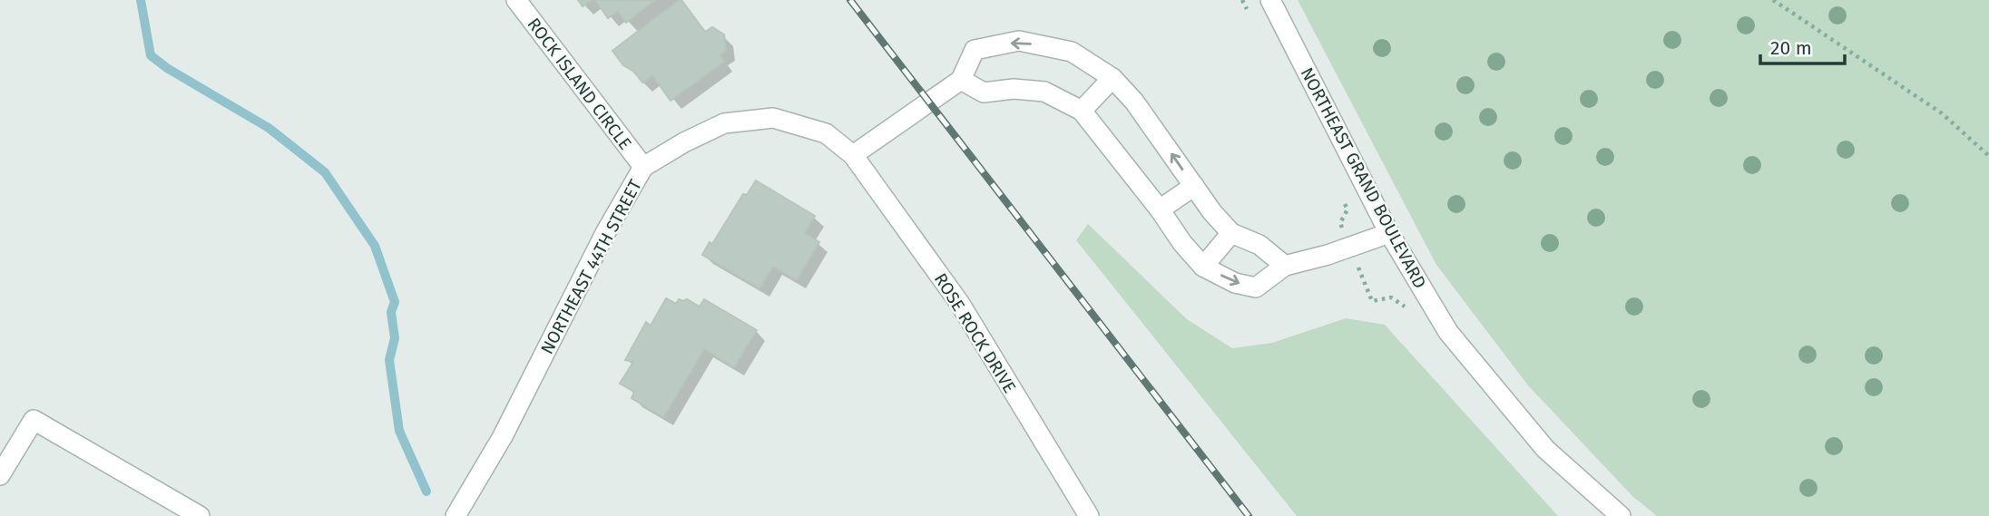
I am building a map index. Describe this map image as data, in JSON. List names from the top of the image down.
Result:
{
  "streets": {
    "street": [
      "ROCK ISLAND CIRCLE",
      "NORTHEAST GRAND BOULEVARD",
      "NORTHEAST 44TH STREET",
      "ROSE ROCK DRIVE"
    ]
  },
  "crossings": [
    ["ROCK ISLAND CIRCLE", "NORTHEAST 44TH STREET"],
    ["NORTHEAST 44TH STREET", "ROSE ROCK DRIVE"]
  ],
  "scale_bar": "20 m"
}
